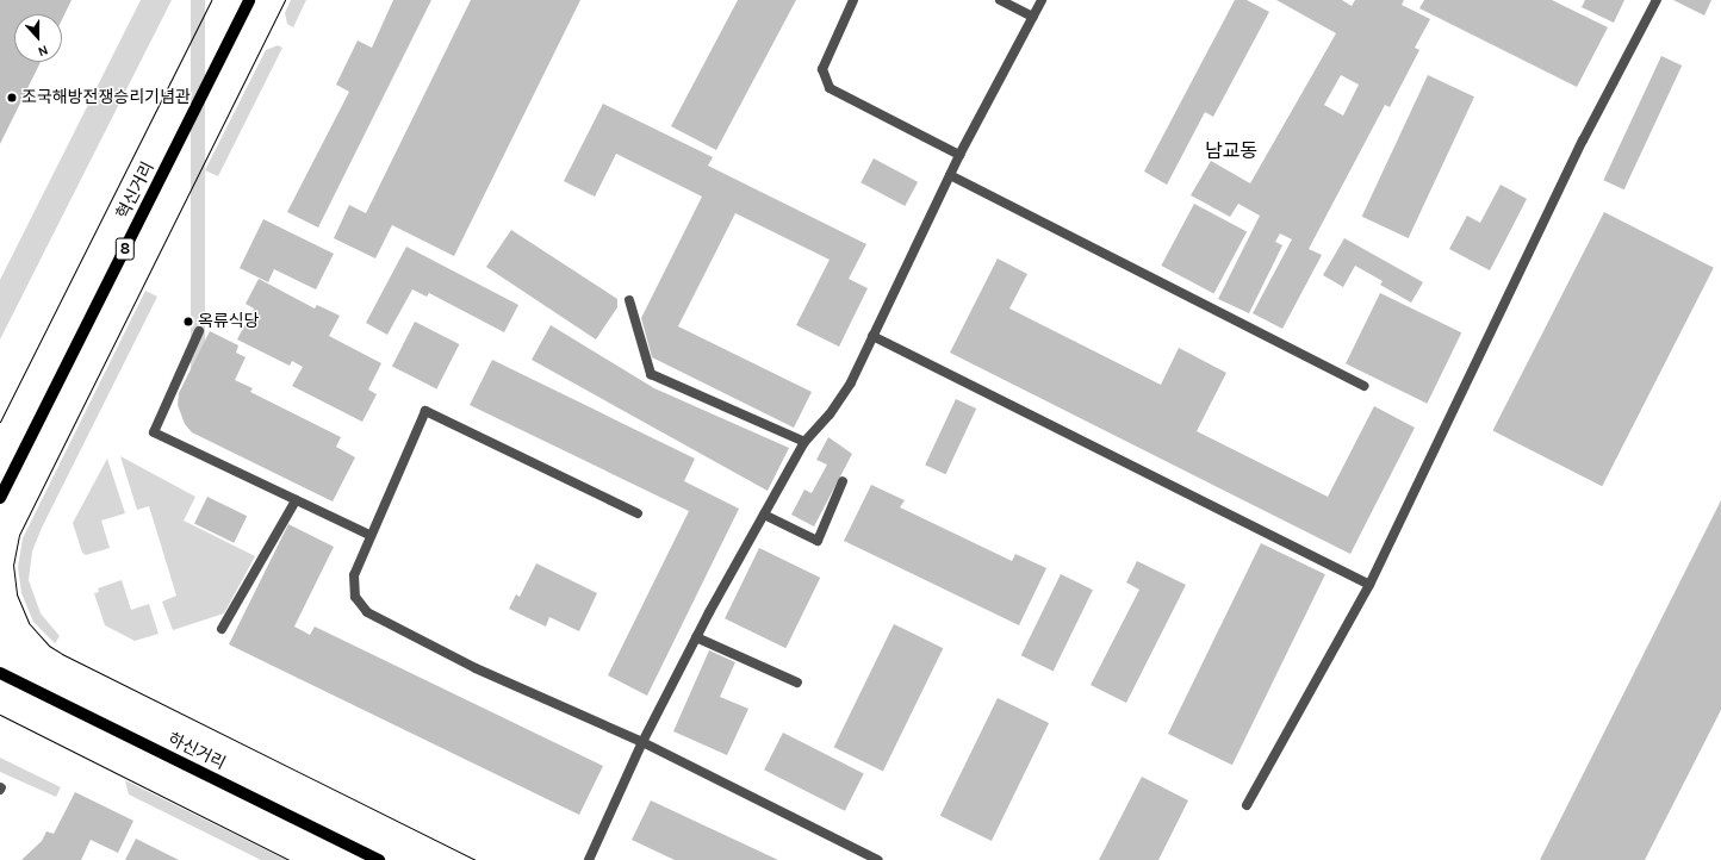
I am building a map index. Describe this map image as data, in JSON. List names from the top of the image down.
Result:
{
  "streets": {
    "main road": ["혁신거리", "8", "하신거리"]
  },
  "districts": ["남교동"],
  "places": ["조국해방전쟁승리기념관", "옥류식당"],
  "north": "bottom"
}
